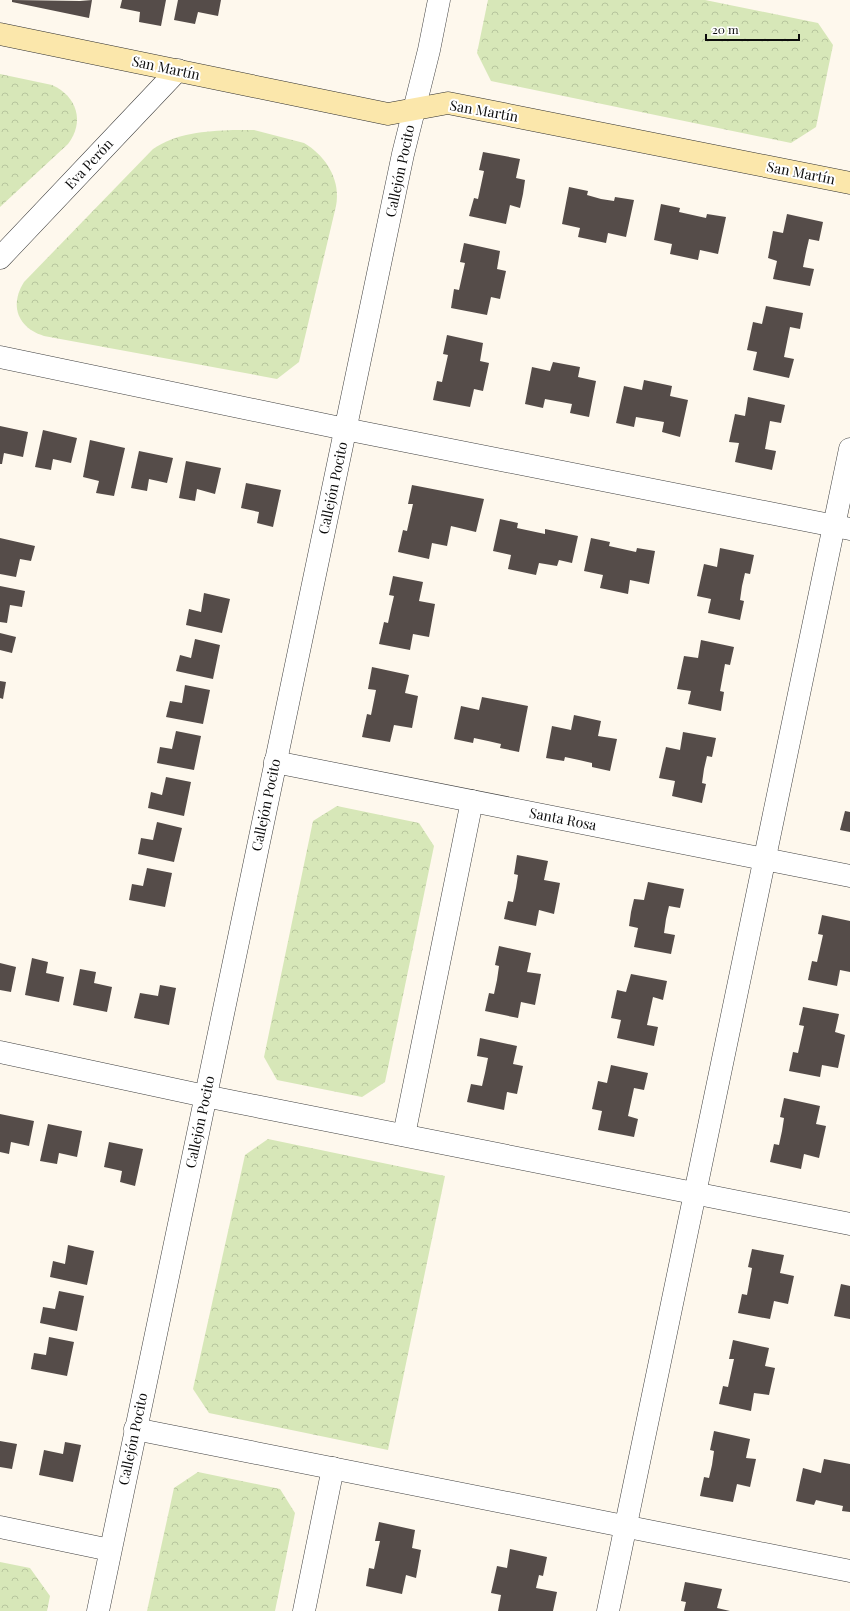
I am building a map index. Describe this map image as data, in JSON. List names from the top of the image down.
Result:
{
  "streets": {
    "street": [
      "San Martín",
      "Eva Perón",
      "Callejón Pocito",
      "Santa Rosa"
    ]
  },
  "crossings": [
    ["San Martín", "Eva Perón"],
    ["San Martín", "Callejón Pocito"],
    ["Callejón Pocito", "Santa Rosa"]
  ],
  "scale_bar": "20 m"
}
